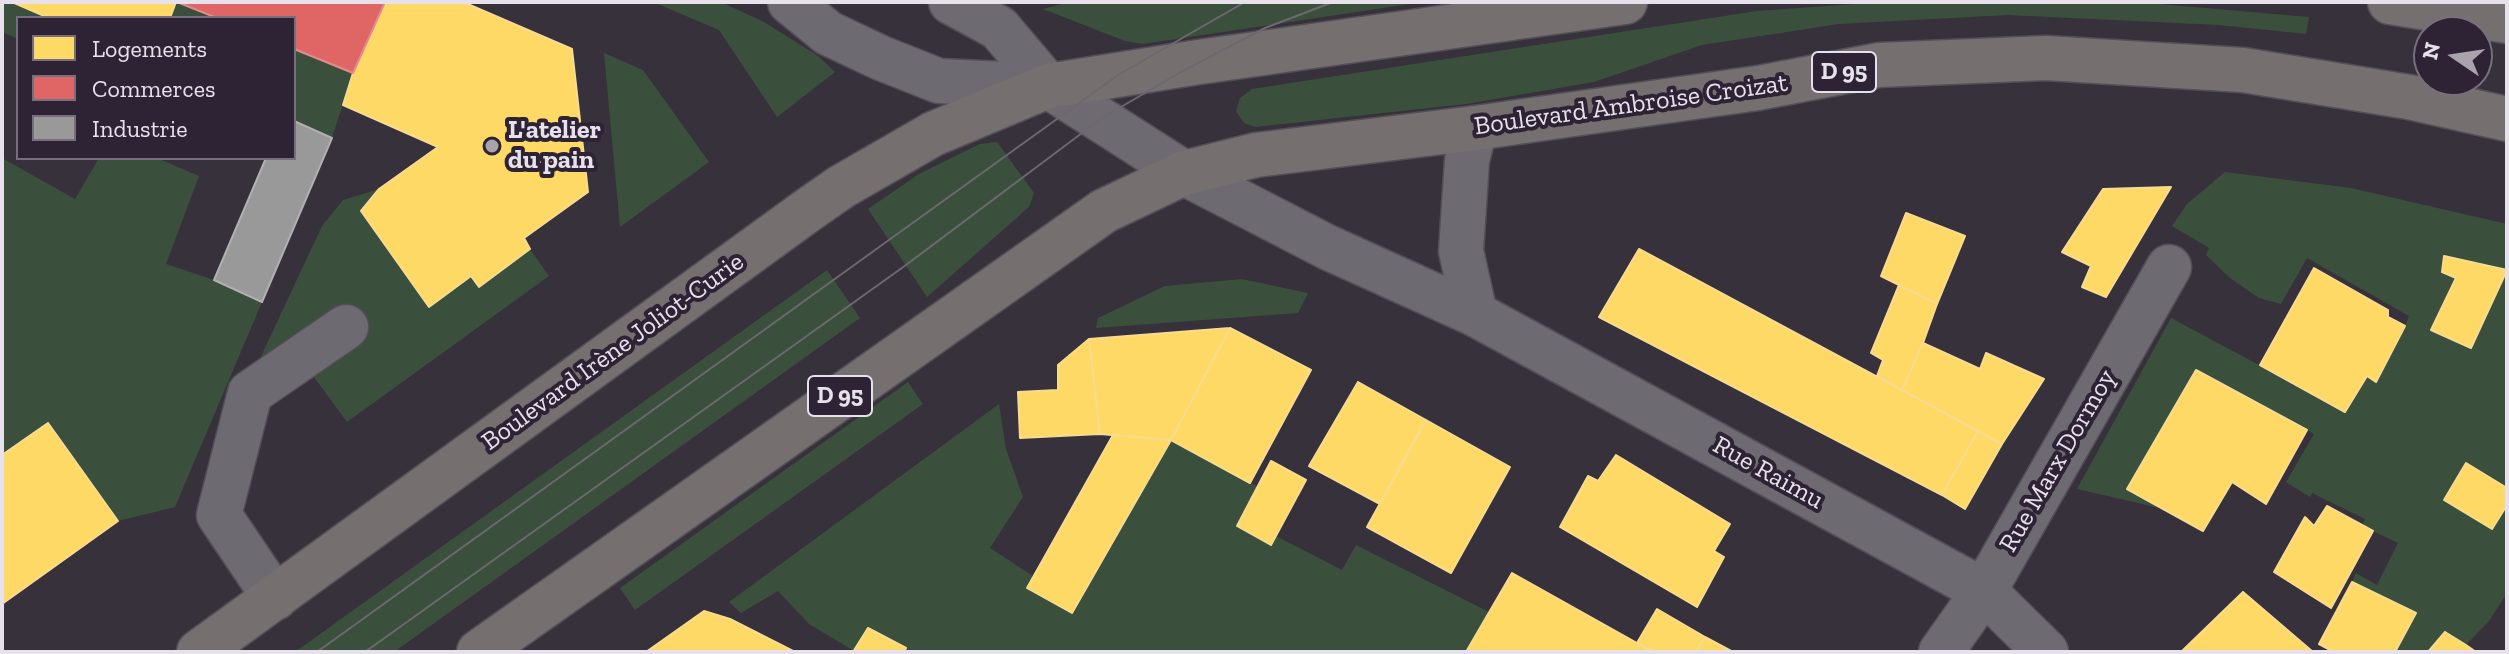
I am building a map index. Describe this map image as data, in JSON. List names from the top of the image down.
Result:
{
  "streets": {
    "main road": ["D 95", "Boulevard Ambroise Croizat", "Boulevard Irène Joliot-Curie"],
    "street": ["Rue Marx Dormoy", "Rue Raimu"]
  },
  "crossings": [
    ["D 95", "Boulevard Ambroise Croizat"],
    ["D 95", "Rue Raimu"],
    ["Boulevard Ambroise Croizat", "Rue Raimu"],
    ["Boulevard Irène Joliot-Curie", "Rue Raimu"],
    ["Rue Marx Dormoy", "Rue Raimu"]
  ],
  "places": ["L'atelier du pain"],
  "legend": ["Logements", "Commerces", "Industrie"],
  "north": "left"
}
